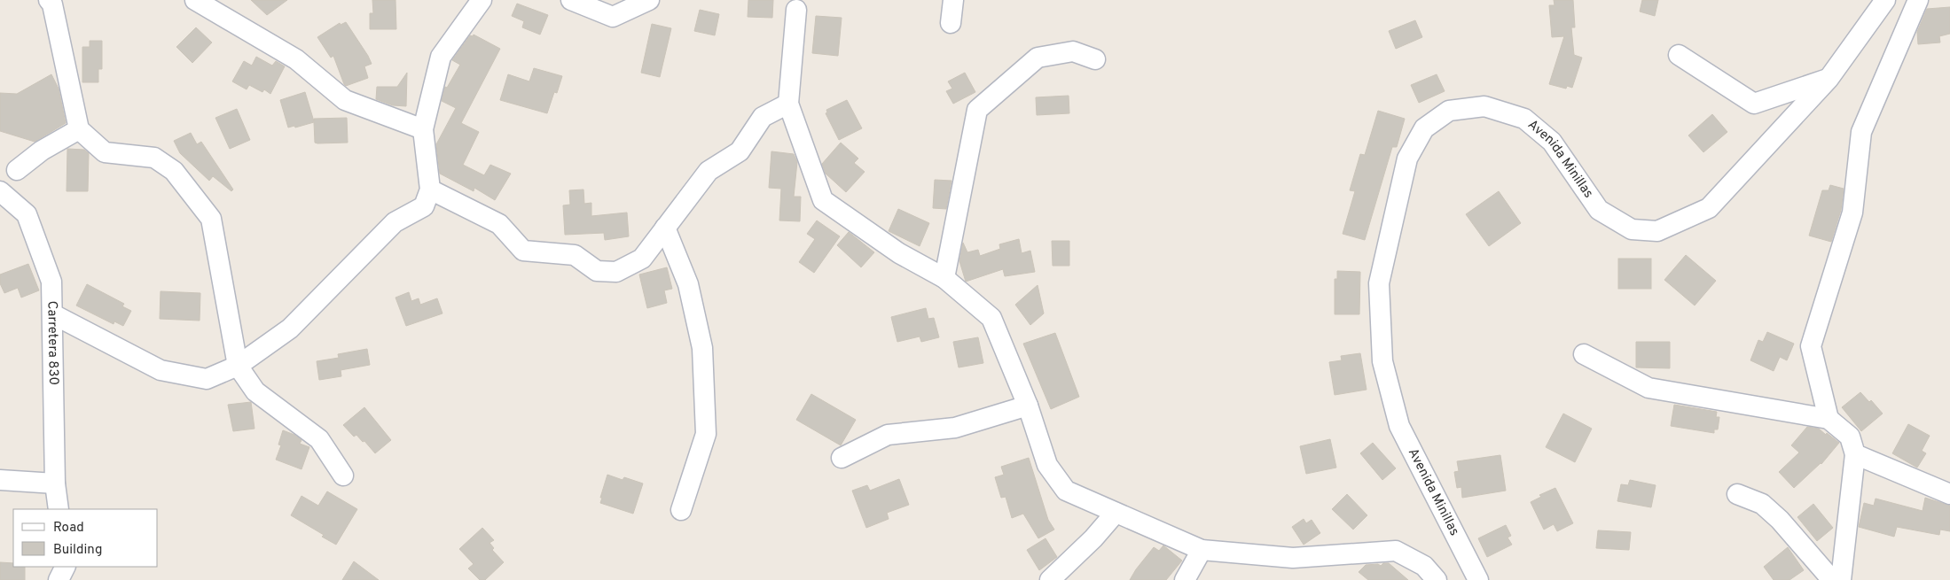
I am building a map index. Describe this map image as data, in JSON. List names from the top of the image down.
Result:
{
  "streets": {
    "street": ["Avenida Minillas", "Carretera 830"]
  },
  "legend": ["Road", "Building"]
}
